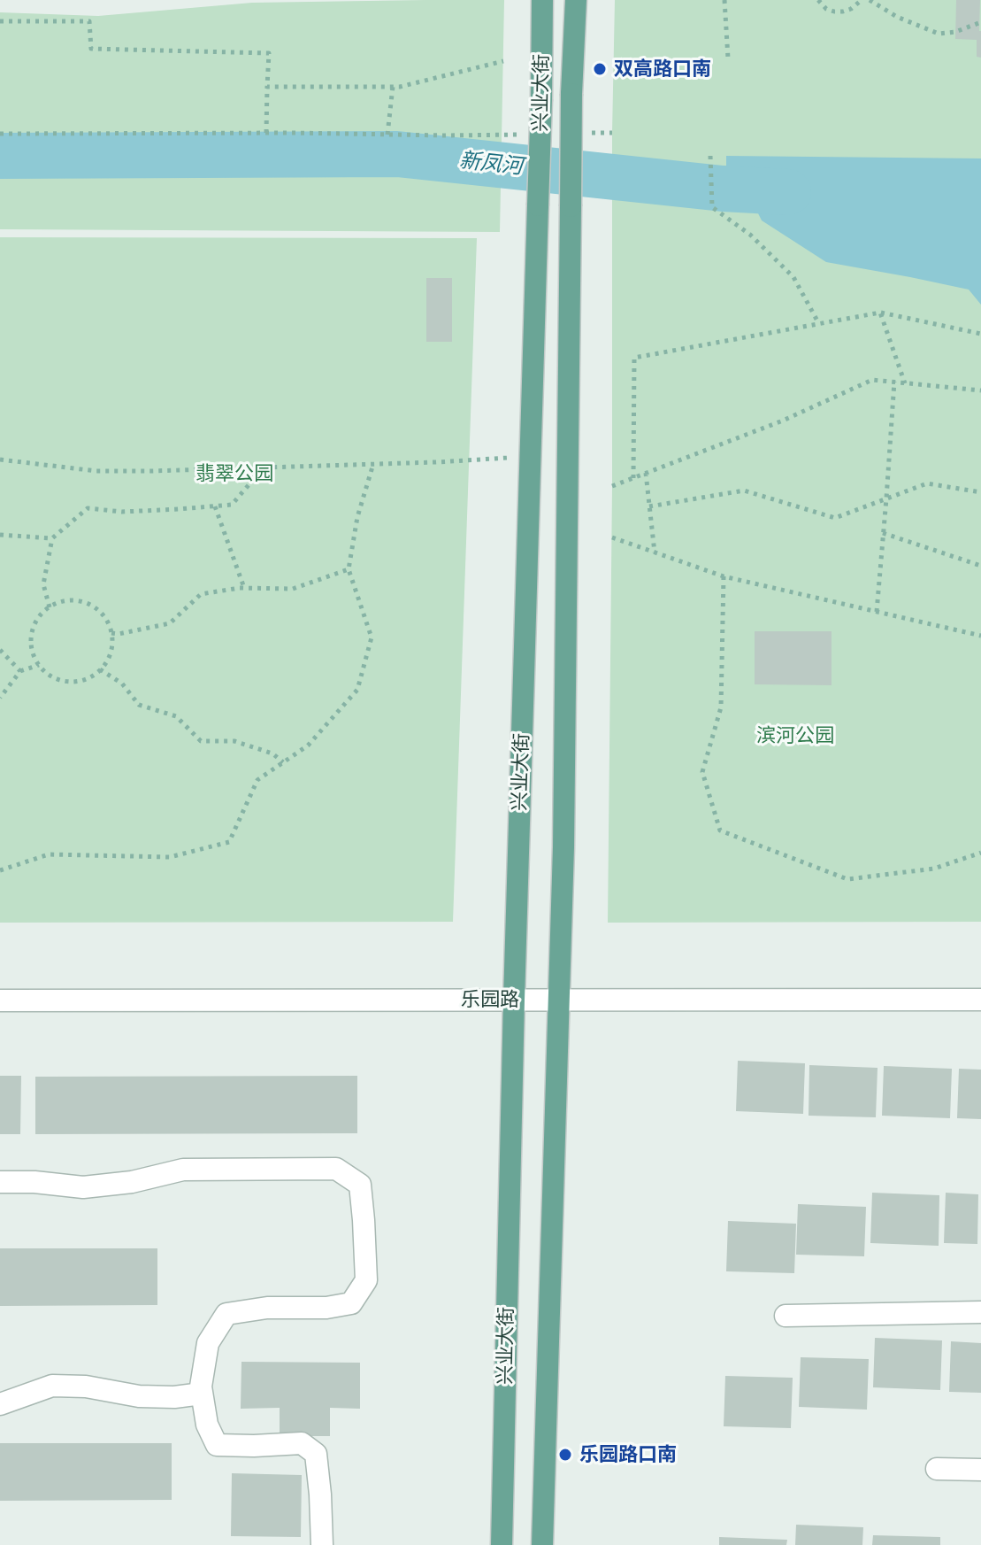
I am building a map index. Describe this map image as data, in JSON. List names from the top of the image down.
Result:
{
  "streets": {
    "main road": ["兴业大街"],
    "street": ["乐园路"]
  },
  "crossings": [
    ["兴业大街", "乐园路"]
  ],
  "water": ["新凤河"],
  "parks": ["翡翠公园", "滨河公园"],
  "places": ["双高路口南", "乐园路口南"]
}
